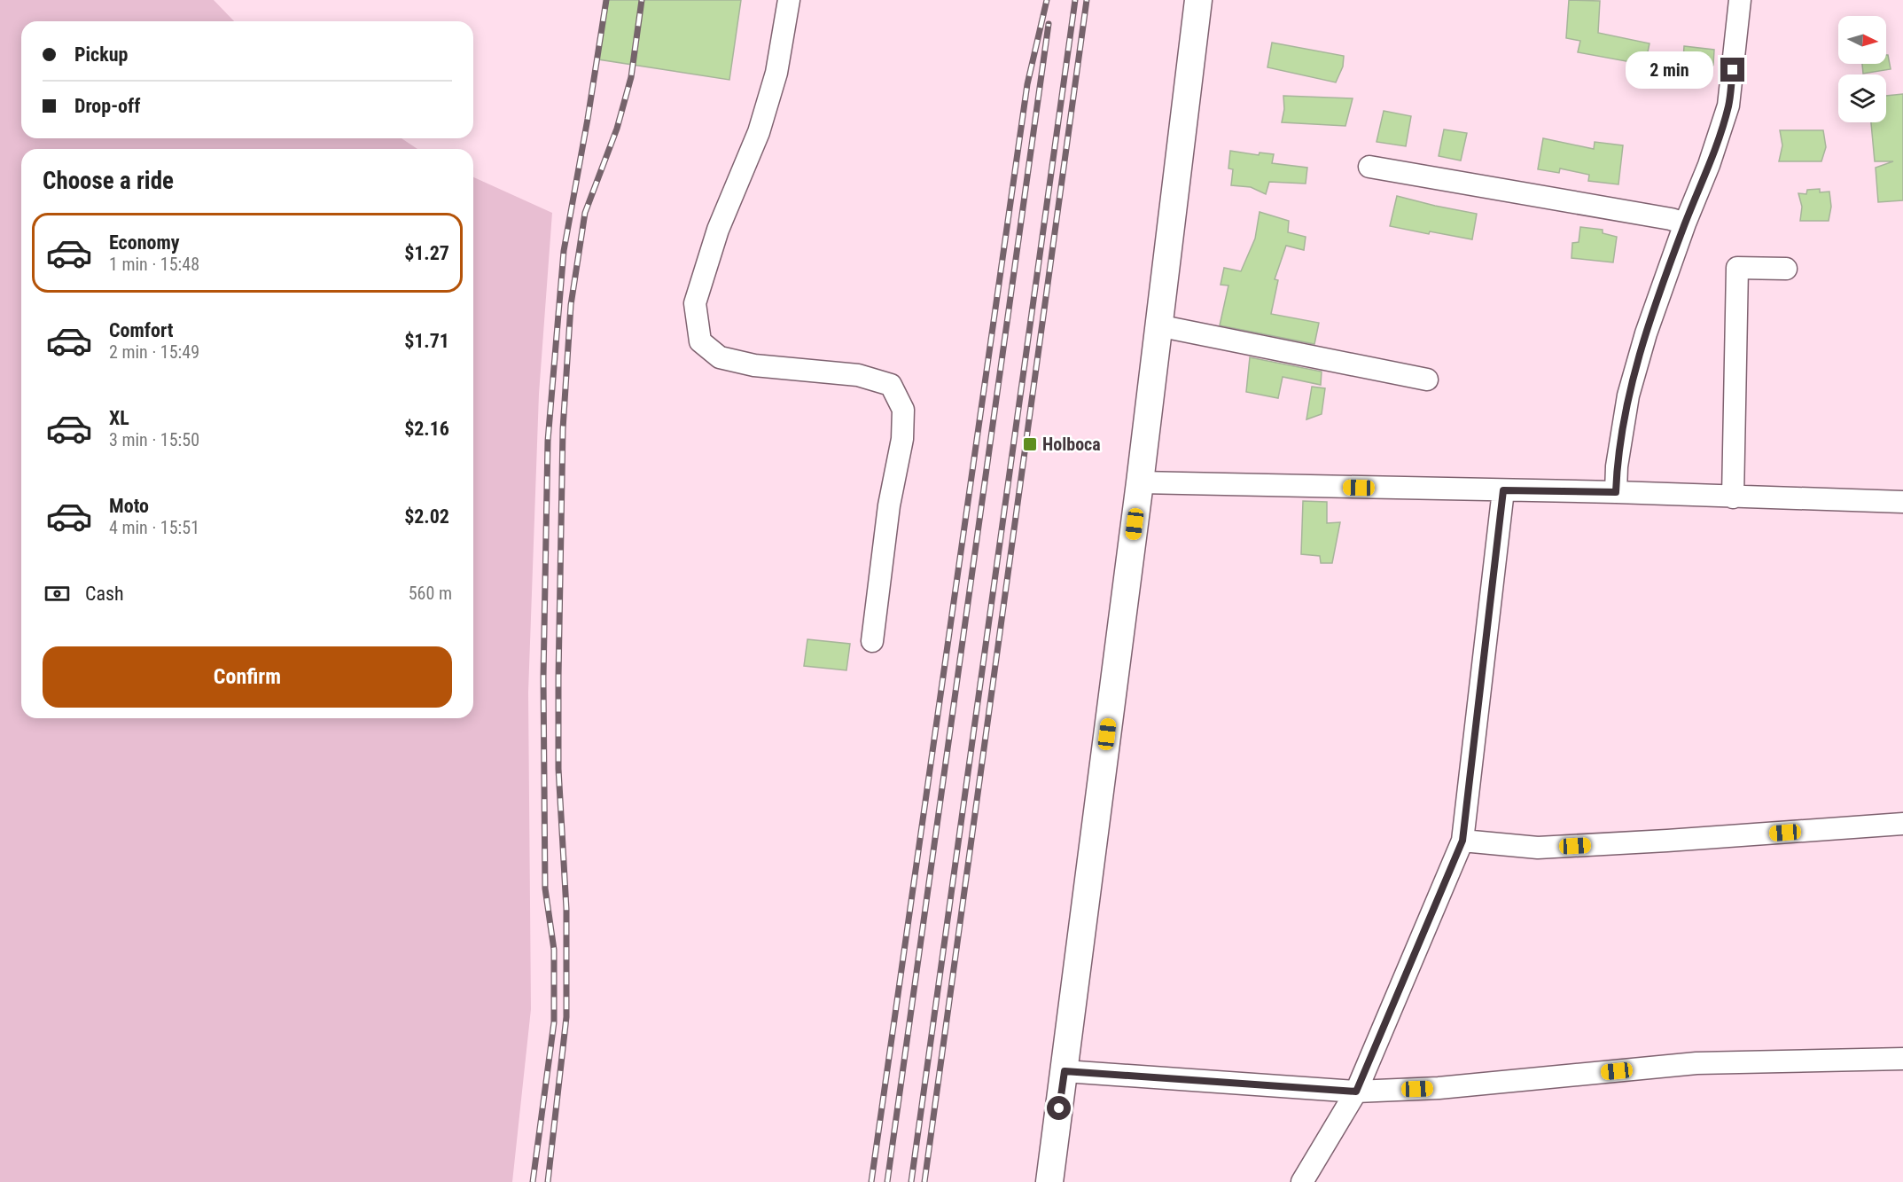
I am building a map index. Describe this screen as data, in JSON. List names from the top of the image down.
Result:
{
  "places": {
    "transit": ["Holboca"]
  },
  "north": "right",
  "page": {
    "banner": ["Pickup", "Drop-off"],
    "bubble": "2 min",
    "heading": "Choose a ride",
    "list": [
      {
        "name": "Economy",
        "note": "1 min · 15:48",
        "value": "$1.27"
      },
      {
        "name": "Comfort",
        "note": "2 min · 15:49",
        "value": "$1.71"
      },
      {
        "name": "XL",
        "note": "3 min · 15:50",
        "value": "$2.16"
      },
      {
        "name": "Moto",
        "note": "4 min · 15:51",
        "value": "$2.02"
      }
    ],
    "pay": ["Cash", "560 m"],
    "buttons": "Confirm"
  }
}
